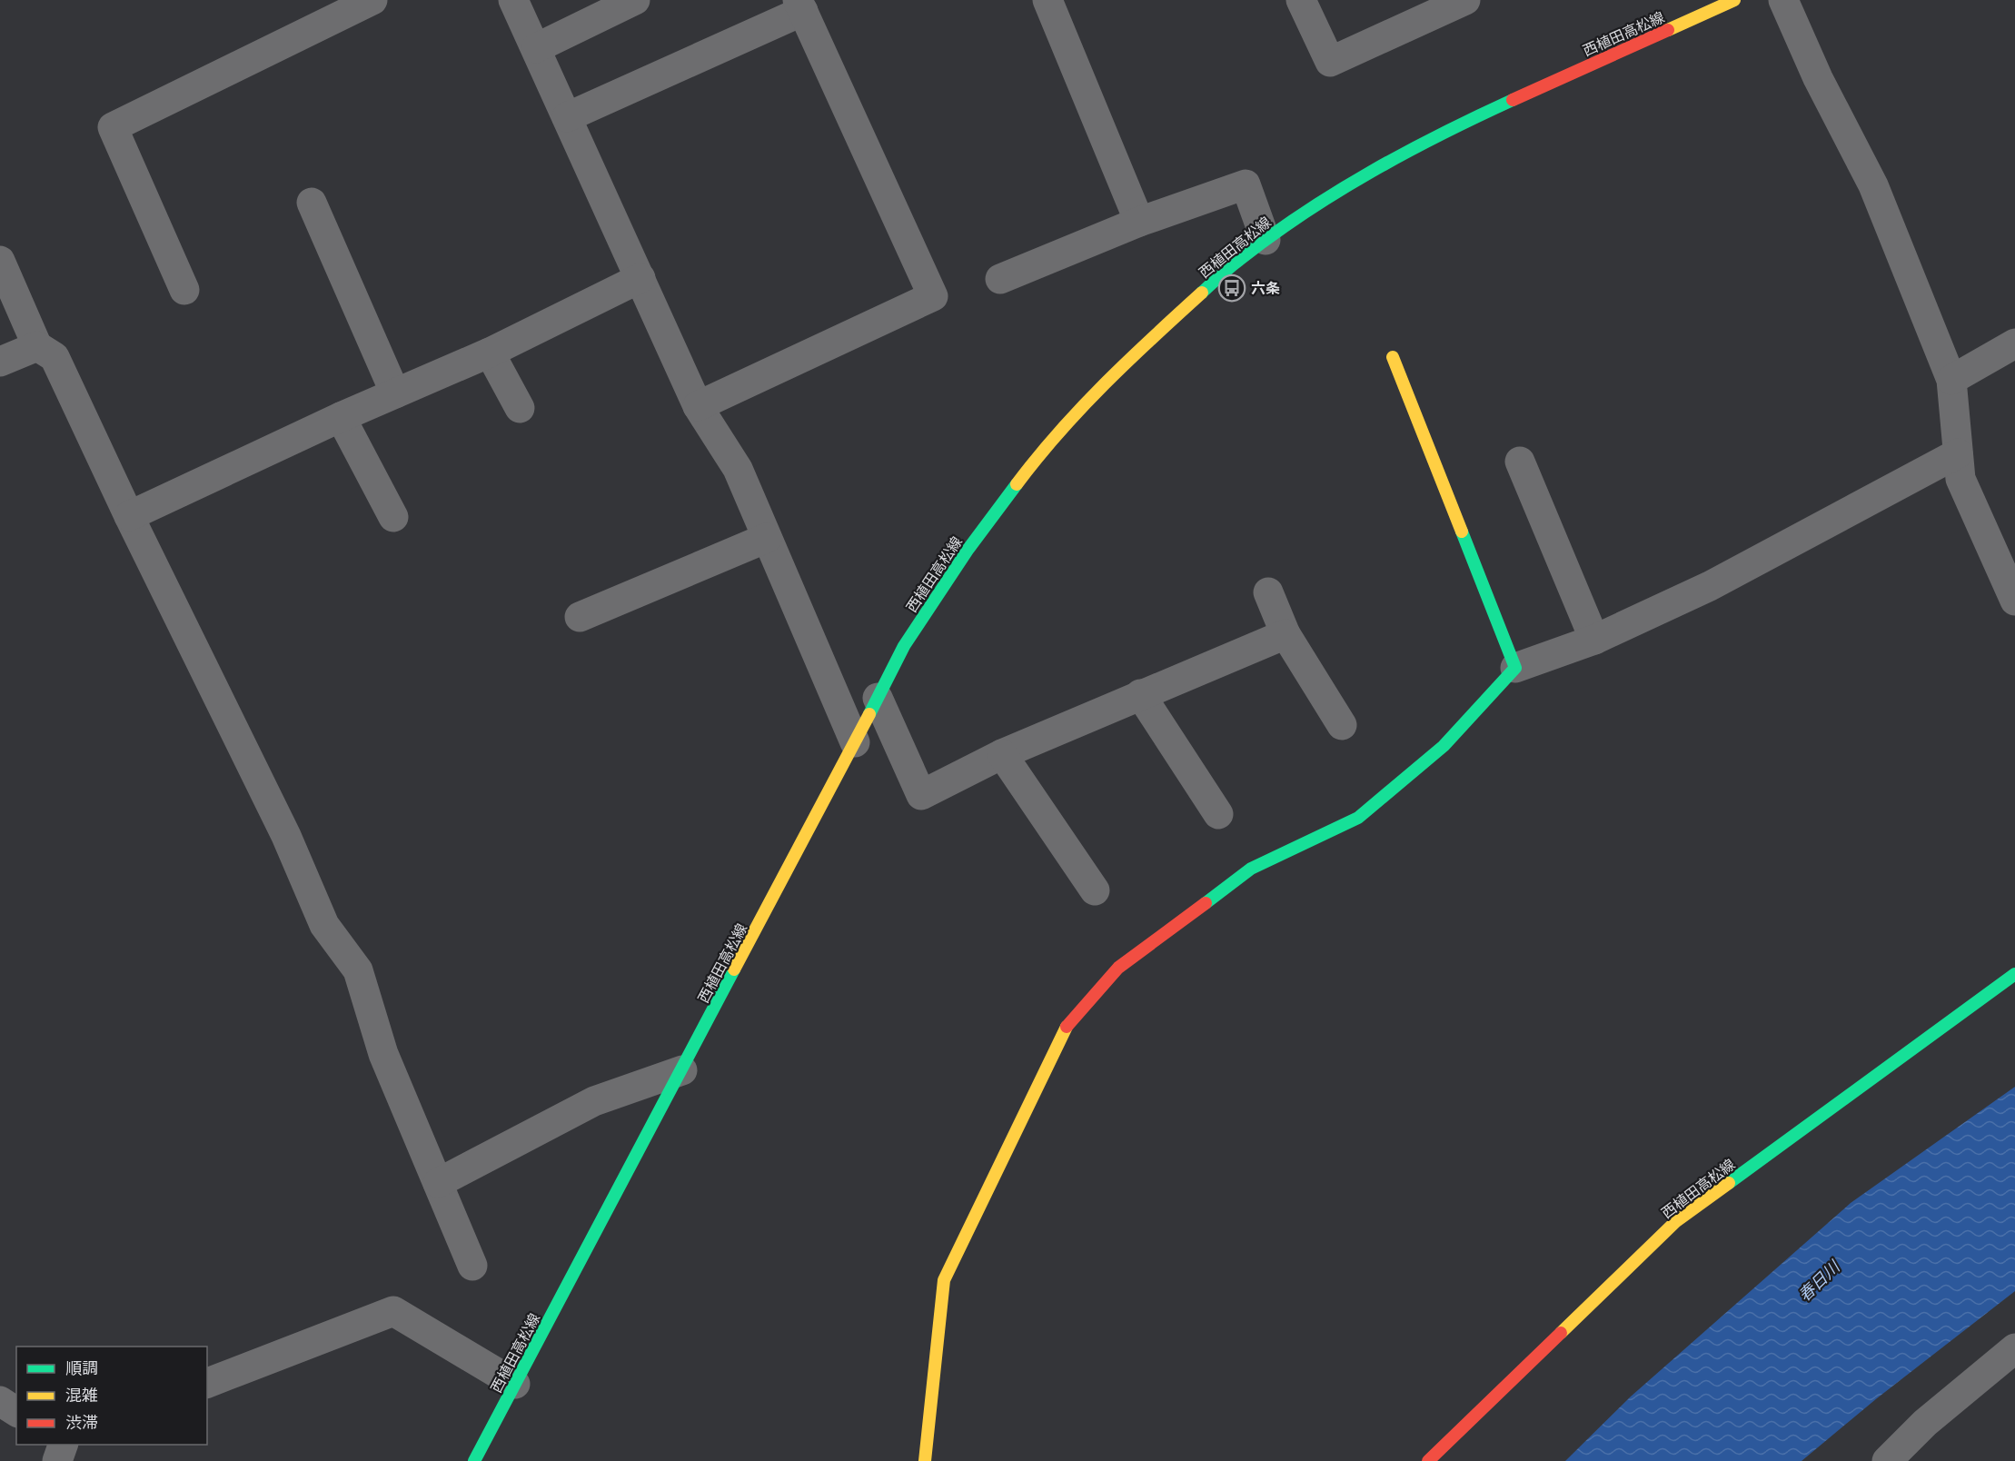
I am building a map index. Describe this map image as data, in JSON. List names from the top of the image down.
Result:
{
  "streets": {
    "main road": ["西植田高松線"]
  },
  "water": ["春日川"],
  "places": {
    "bus stop": ["六条"]
  },
  "legend": ["順調", "混雑", "渋滞"]
}
